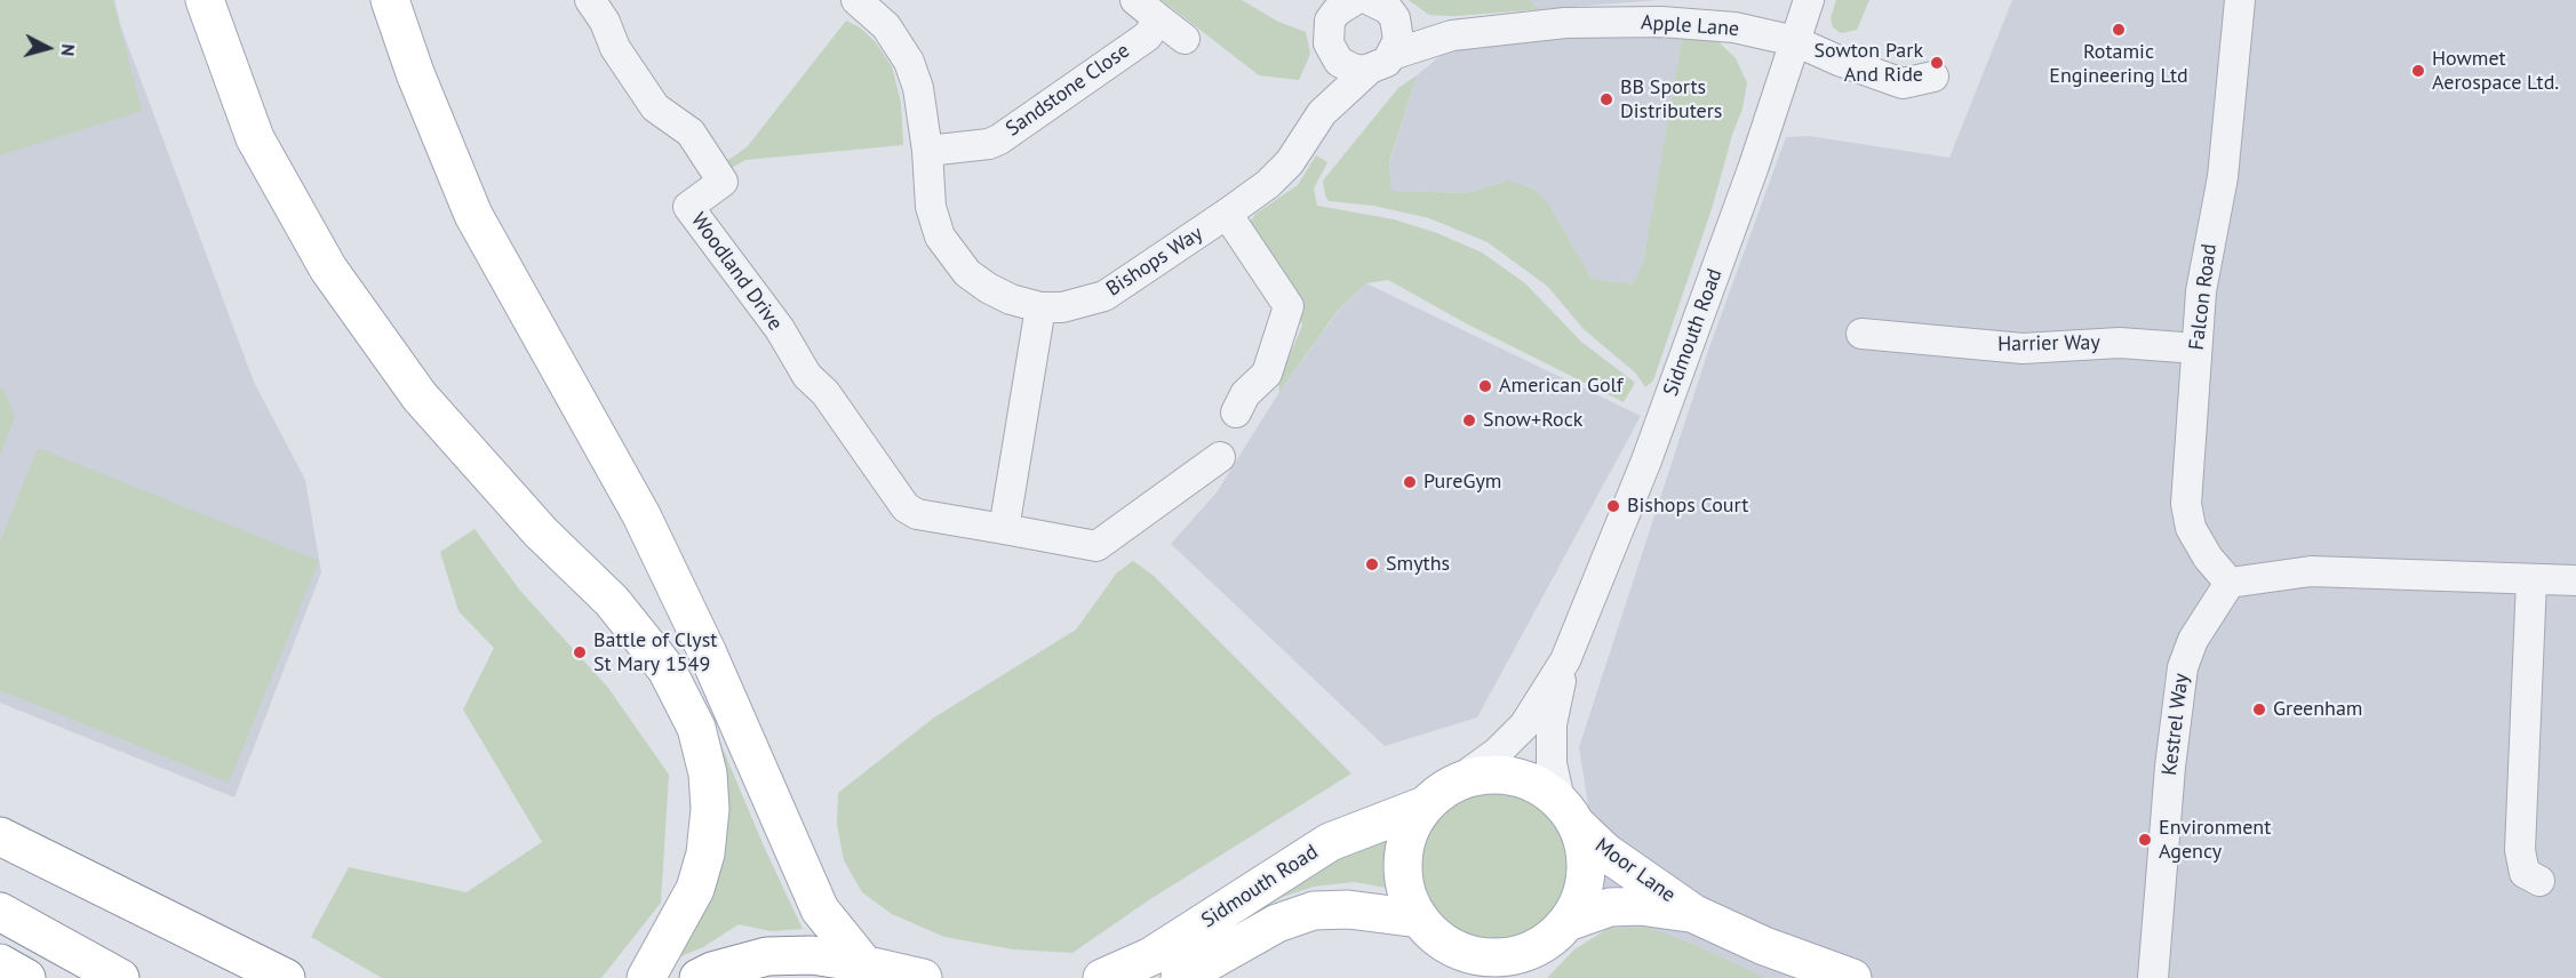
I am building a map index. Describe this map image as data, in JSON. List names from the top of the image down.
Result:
{
  "streets": {
    "main road": ["Sidmouth Road", "Moor Lane"],
    "street": [
      "Apple Lane",
      "Sandstone Close",
      "Bishops Way",
      "Woodland Drive",
      "Falcon Road",
      "Harrier Way",
      "Kestrel Way"
    ]
  },
  "crossings": [
    ["Apple Lane", "Bishops Way"],
    ["Apple Lane", "Sidmouth Road"],
    ["Sandstone Close", "Bishops Way"],
    ["Falcon Road", "Harrier Way"],
    ["Falcon Road", "Kestrel Way"],
    ["Sidmouth Road", "Moor Lane"]
  ],
  "places": [
    "Rotamic Engineering Ltd",
    "Sowton Park And Ride",
    "Howmet Aerospace Ltd.",
    "BB Sports Distributers",
    "American Golf",
    "Snow+Rock",
    "PureGym",
    "Bishops Court",
    "Smyths",
    "Battle of Clyst St Mary 1549",
    "Greenham",
    "Environment Agency"
  ],
  "north": "right"
}
